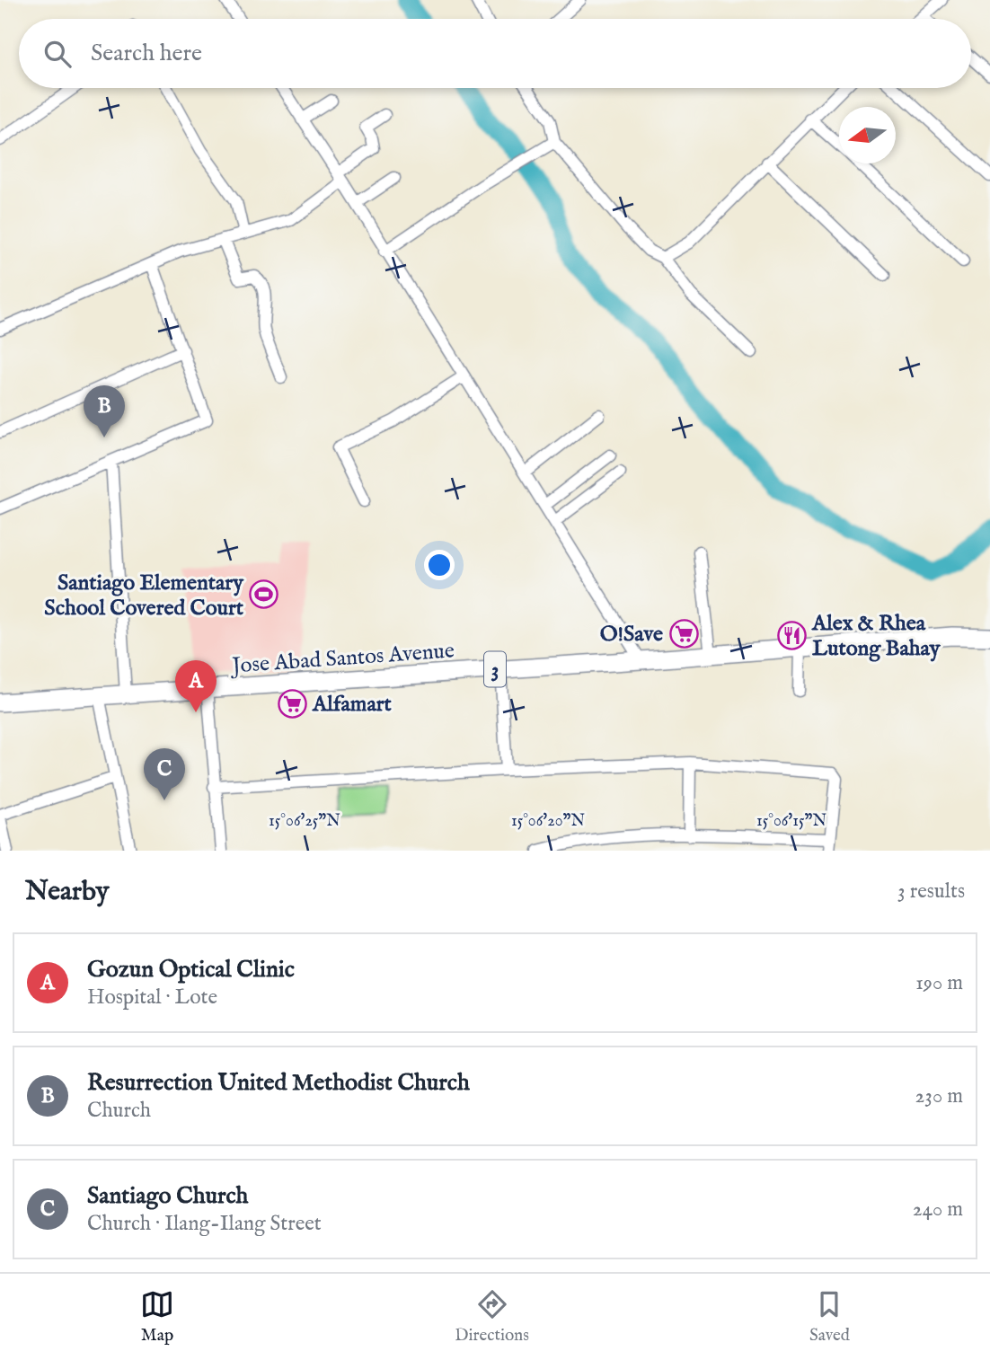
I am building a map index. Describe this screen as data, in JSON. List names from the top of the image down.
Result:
{
  "streets": {
    "highway": ["Jose Abad Santos Avenue", "3"]
  },
  "places": {
    "sports": ["Santiago Elementary School Covered Court"],
    "supermarket": ["O!Save", "Alfamart"],
    "restaurant": ["Alex & Rhea Lutong Bahay"]
  },
  "north": "left",
  "page": {
    "search": "Search here",
    "pins": ["B", "A", "C"],
    "heading": ["Nearby", "3 results"],
    "list": [
      {
        "mark": "A",
        "name": "Gozun Optical Clinic",
        "note": "Hospital · Lote",
        "value": "190 m"
      },
      {
        "mark": "B",
        "name": "Resurrection United Methodist Church",
        "note": "Church",
        "value": "230 m"
      },
      {
        "mark": "C",
        "name": "Santiago Church",
        "note": "Church · Ilang-Ilang Street",
        "value": "240 m"
      }
    ],
    "nav": ["Map", "Directions", "Saved"]
  },
  "coordinates": ["15°06'25\"N", "15°06'20\"N", "15°06'15\"N"]
}
